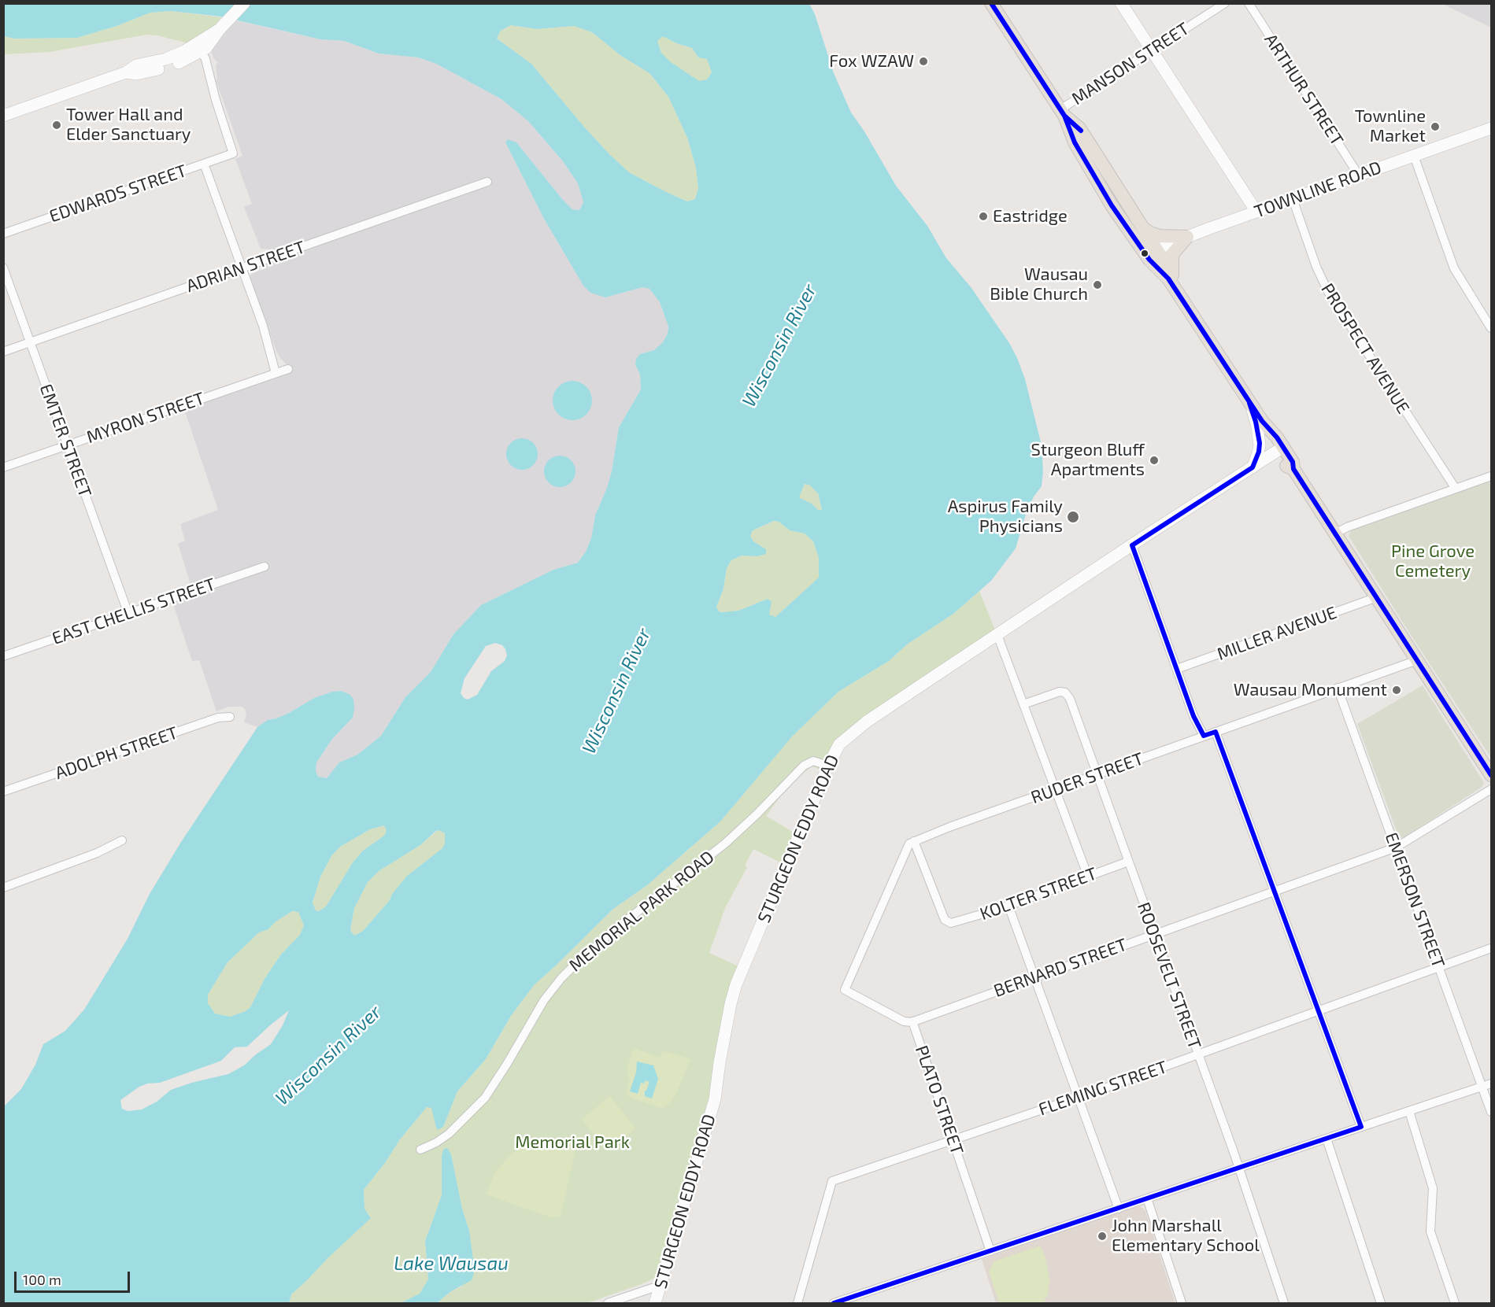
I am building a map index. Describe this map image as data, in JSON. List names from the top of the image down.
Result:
{
  "streets": {
    "street": [
      "MANSON STREET",
      "ARTHUR STREET",
      "TOWNLINE ROAD",
      "EDWARDS STREET",
      "ADRIAN STREET",
      "PROSPECT AVENUE",
      "MYRON STREET",
      "EMTER STREET",
      "EAST CHELLIS STREET",
      "MILLER AVENUE",
      "ADOLPH STREET",
      "RUDER STREET",
      "STURGEON EDDY ROAD",
      "KOLTER STREET",
      "EMERSON STREET",
      "MEMORIAL PARK ROAD",
      "BERNARD STREET",
      "ROOSEVELT STREET",
      "FLEMING STREET",
      "PLATO STREET"
    ]
  },
  "crossings": [
    ["ARTHUR STREET", "TOWNLINE ROAD"],
    ["TOWNLINE ROAD", "PROSPECT AVENUE"],
    ["ADRIAN STREET", "EMTER STREET"],
    ["MYRON STREET", "EMTER STREET"],
    ["EMTER STREET", "EAST CHELLIS STREET"],
    ["RUDER STREET", "KOLTER STREET"],
    ["RUDER STREET", "EMERSON STREET"],
    ["RUDER STREET", "ROOSEVELT STREET"],
    ["RUDER STREET", "PLATO STREET"],
    ["STURGEON EDDY ROAD", "MEMORIAL PARK ROAD"],
    ["KOLTER STREET", "ROOSEVELT STREET"],
    ["KOLTER STREET", "PLATO STREET"],
    ["EMERSON STREET", "BERNARD STREET"],
    ["EMERSON STREET", "FLEMING STREET"],
    ["BERNARD STREET", "ROOSEVELT STREET"],
    ["BERNARD STREET", "PLATO STREET"],
    ["ROOSEVELT STREET", "FLEMING STREET"],
    ["FLEMING STREET", "PLATO STREET"]
  ],
  "water": ["Wisconsin River", "Lake Wausau"],
  "parks": ["Pine Grove Cemetery", "Memorial Park"],
  "places": [
    "Fox WZAW",
    "Tower Hall and Elder Sanctuary",
    "Townline Market",
    "Eastridge",
    "Wausau Bible Church",
    "Sturgeon Bluff Apartments",
    "Aspirus Family Physicians",
    "Wausau Monument",
    "John Marshall Elementary School"
  ],
  "scale_bar": "100 m"
}
